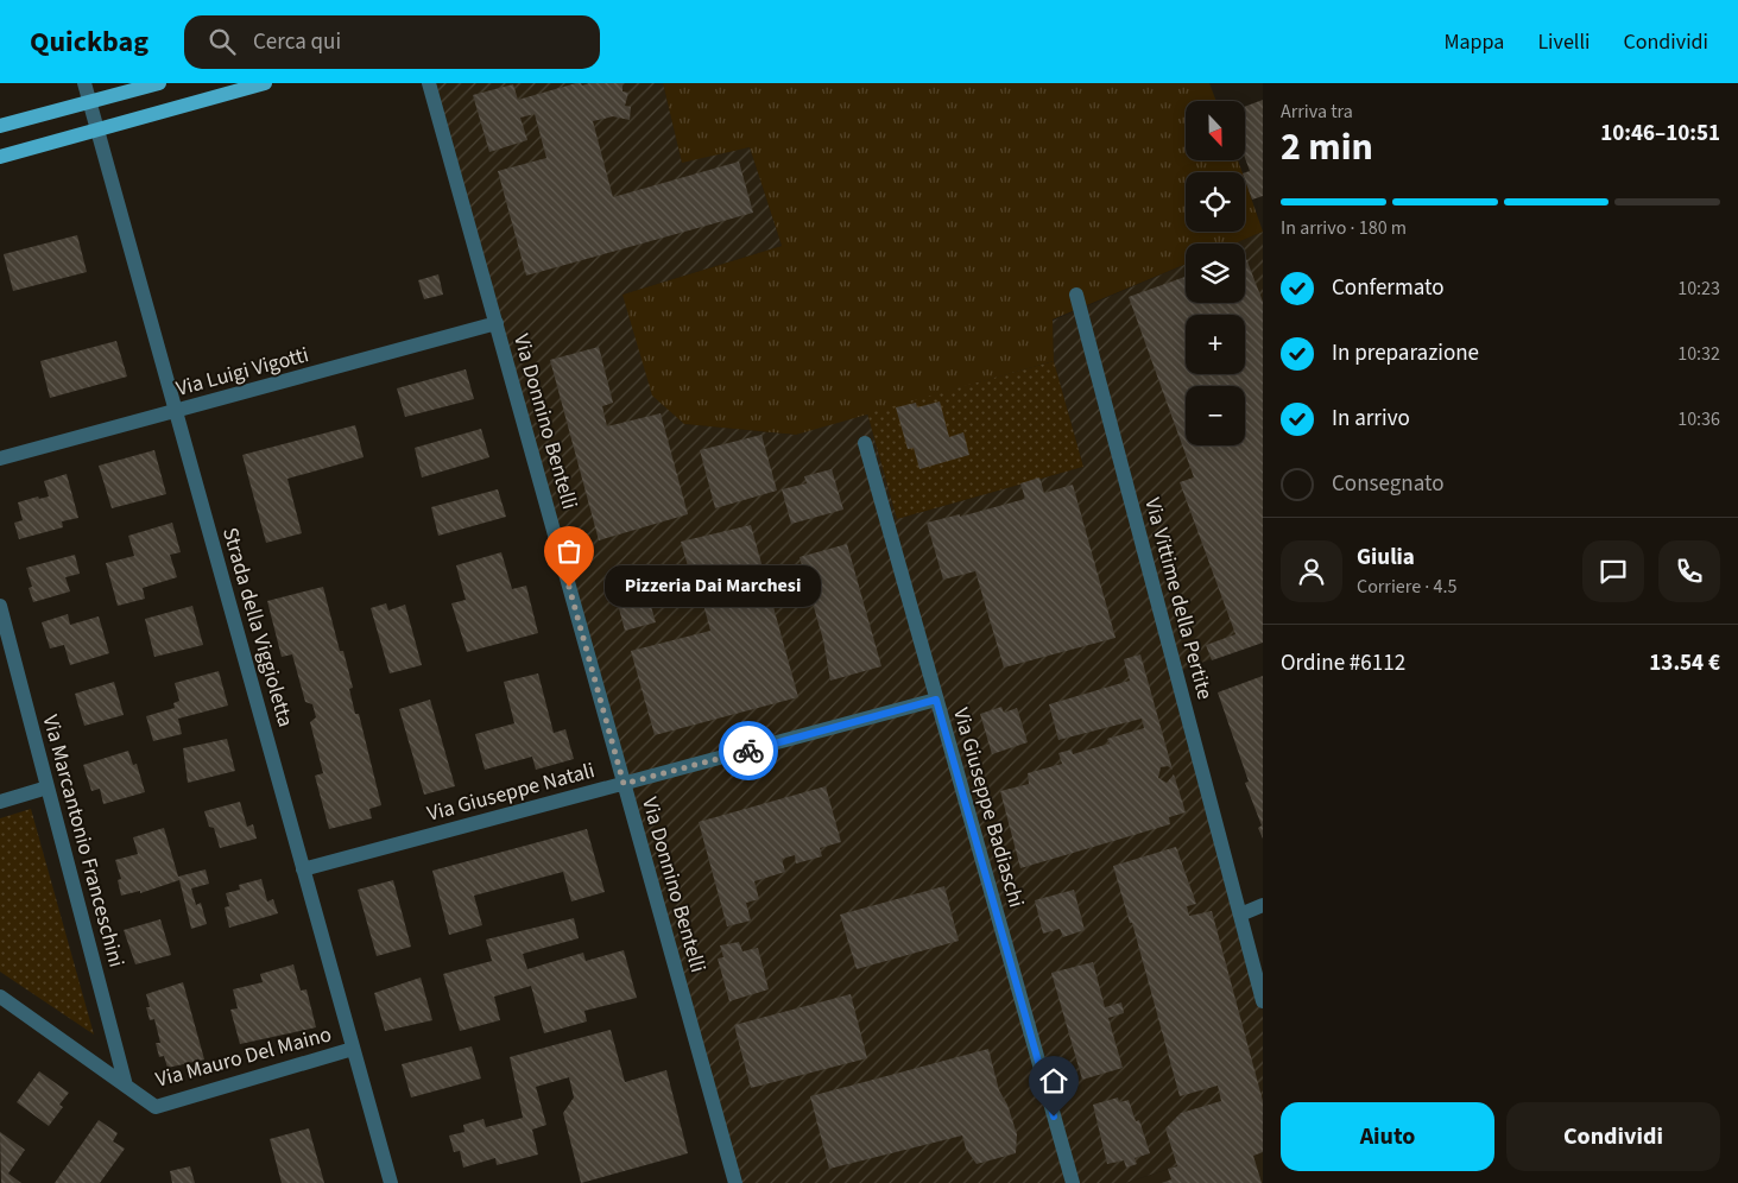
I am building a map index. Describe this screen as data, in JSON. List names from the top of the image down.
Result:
{
  "streets": {
    "street": [
      "Via Luigi Vigotti",
      "Via Donnino Bentelli",
      "Via Vittime della Pertite",
      "Strada della Viggioletta",
      "Via Giuseppe Natali",
      "Via Giuseppe Badiaschi",
      "Via Marcantonio Franceschini",
      "Via Mauro Del Maino"
    ]
  },
  "crossings": [
    ["Via Luigi Vigotti", "Via Donnino Bentelli"],
    ["Via Luigi Vigotti", "Strada della Viggioletta"],
    ["Via Donnino Bentelli", "Via Giuseppe Natali"],
    ["Strada della Viggioletta", "Via Giuseppe Natali"],
    ["Strada della Viggioletta", "Via Mauro Del Maino"],
    ["Via Giuseppe Natali", "Via Giuseppe Badiaschi"],
    ["Via Marcantonio Franceschini", "Via Mauro Del Maino"]
  ],
  "places": ["Pizzeria Dai Marchesi"],
  "north": "bottom",
  "page": {
    "header": "Quickbag",
    "search": "Cerca qui",
    "nav": ["Mappa", "Livelli", "Condividi"],
    "heading": ["2 min", "Arriva tra", "10:46–10:51"],
    "panel": [
      "Giulia",
      "Corriere · 4.5",
      "Ordine #6112",
      "13.54 €"
    ],
    "map_buttons": ["+", "−"],
    "bar": "In arrivo · 180 m",
    "list": [
      ["Confermato", "10:23"],
      ["In preparazione", "10:32"],
      ["In arrivo", "10:36"],
      "Consegnato"
    ],
    "bubble": "Pizzeria Dai Marchesi",
    "buttons": ["Aiuto", "Condividi"]
  }
}
